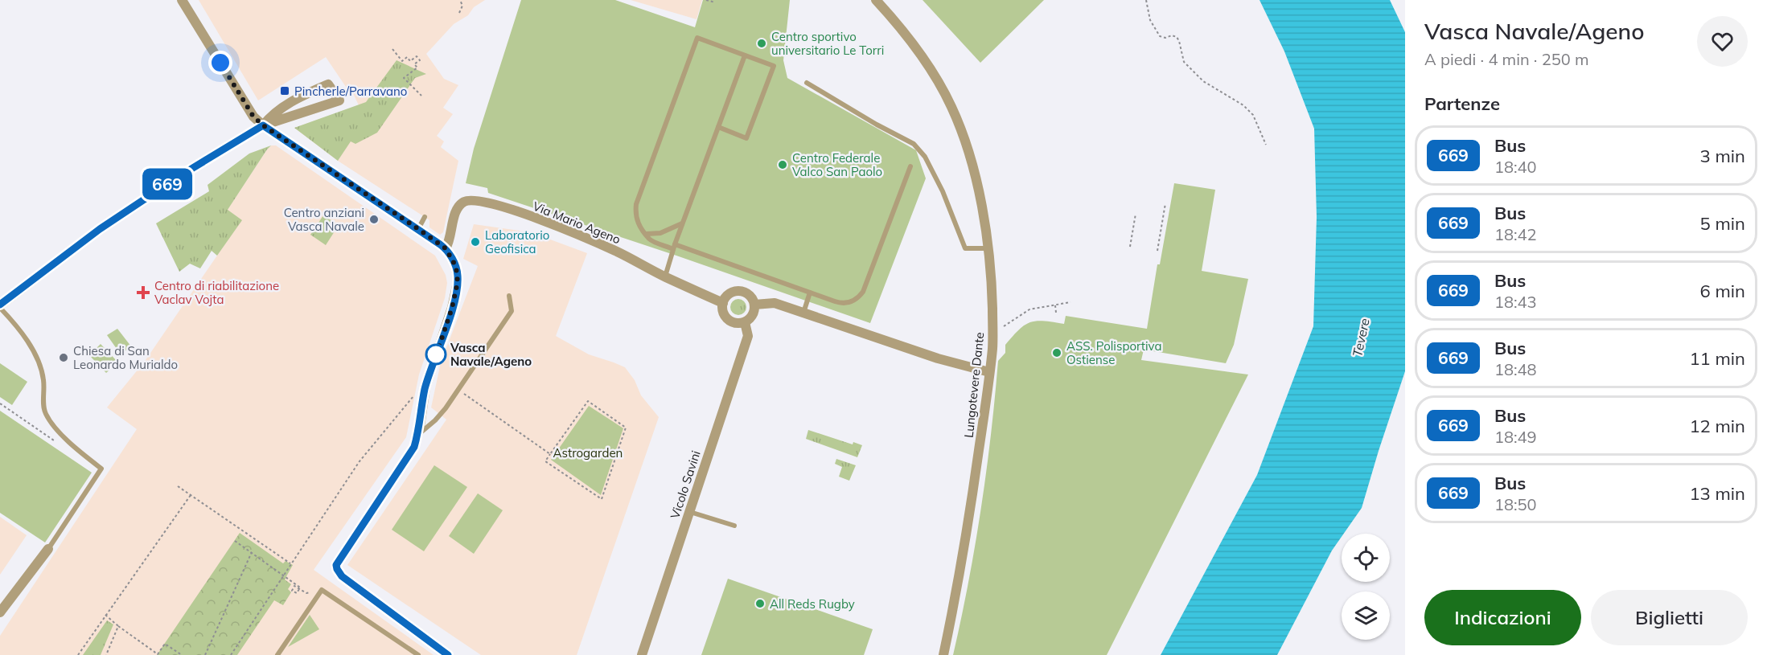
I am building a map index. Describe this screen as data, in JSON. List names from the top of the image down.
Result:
{
  "streets": {
    "street": ["Via Mario Ageno", "Lungotevere Dante", "Vicolo Savini"]
  },
  "crossings": [
    ["Via Mario Ageno", "Vicolo Savini"]
  ],
  "water": ["Tevere"],
  "parks": ["Astrogarden"],
  "places": {
    "other": [
      "Centro sportivo universitario Le Torri",
      "Centro Federale Valco San Paolo",
      "Centro anziani Vasca Navale",
      "Laboratorio Geofisica",
      "ASS. Polisportiva Ostiense",
      "Vasca Navale/Ageno",
      "Chiesa di San Leonardo Murialdo",
      "All Reds Rugby"
    ],
    "transit": ["Pincherle/Parravano"],
    "health": ["Centro di riabilitazione Vaclav Vojta"]
  },
  "lines": ["bus line 669"],
  "page": {
    "on_map": "669",
    "heading": [
      ["Vasca Navale/Ageno", "A piedi · 4 min · 250 m"],
      "Partenze"
    ],
    "list": [
      {
        "mark": "669",
        "name": "Bus",
        "note": "18:40",
        "value": "3 min"
      },
      {
        "mark": "669",
        "name": "Bus",
        "note": "18:42",
        "value": "5 min"
      },
      {
        "mark": "669",
        "name": "Bus",
        "note": "18:43",
        "value": "6 min"
      },
      {
        "mark": "669",
        "name": "Bus",
        "note": "18:48",
        "value": "11 min"
      },
      {
        "mark": "669",
        "name": "Bus",
        "note": "18:49",
        "value": "12 min"
      },
      {
        "mark": "669",
        "name": "Bus",
        "note": "18:50",
        "value": "13 min"
      }
    ],
    "buttons": ["Indicazioni", "Biglietti"]
  }
}
